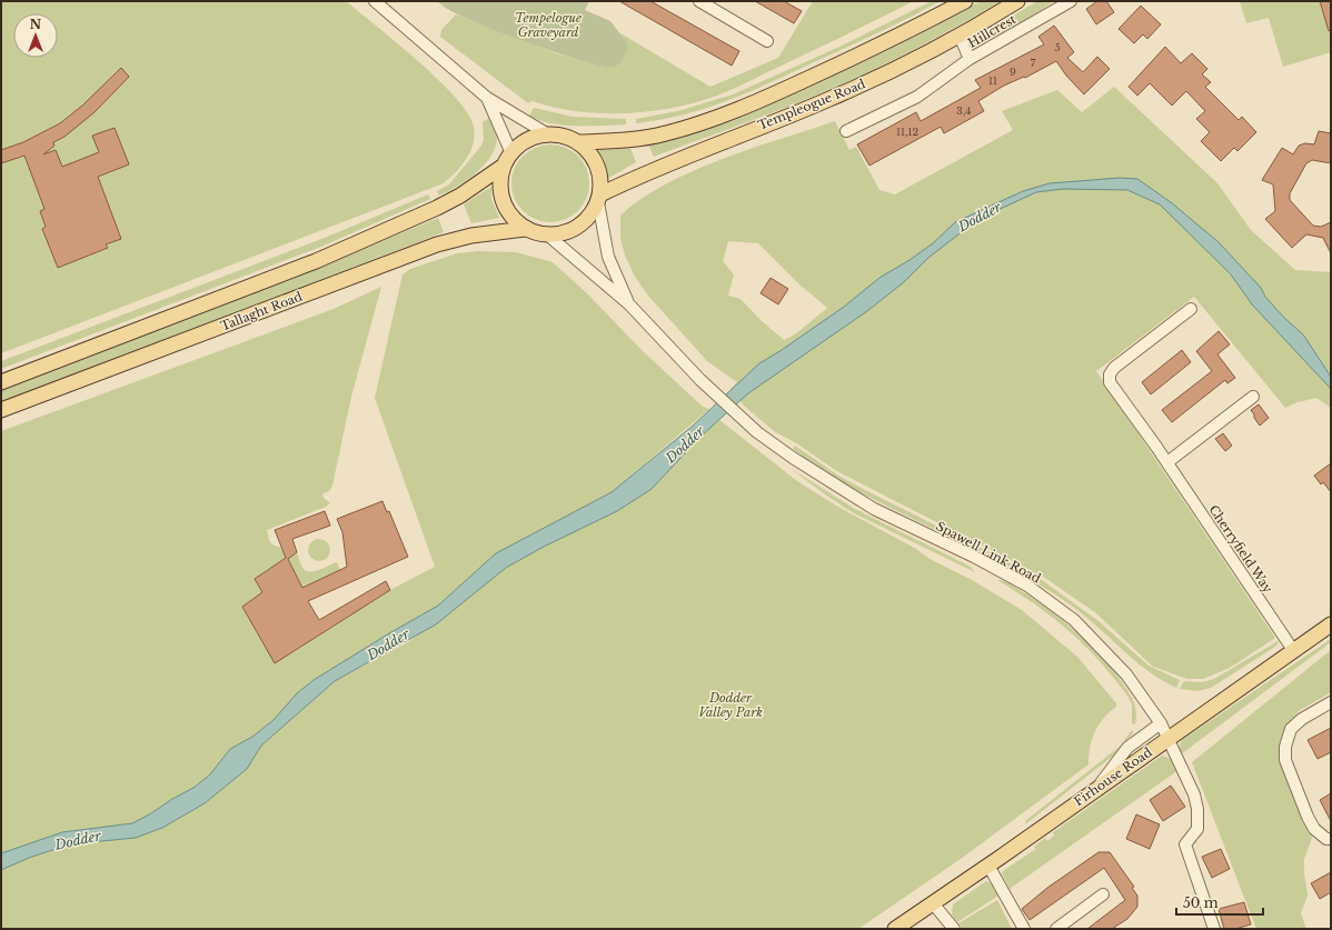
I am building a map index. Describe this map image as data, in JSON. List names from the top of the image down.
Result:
{
  "streets": {
    "main road": ["Templeogue Road", "Tallaght Road", "Firhouse Road"],
    "street": ["Hillcrest", "Cherryfield Way", "Spawell Link Road"]
  },
  "crossings": [
    ["Hillcrest", "Templeogue Road"],
    ["Templeogue Road", "Tallaght Road"],
    ["Cherryfield Way", "Firhouse Road"],
    ["Spawell Link Road", "Firhouse Road"]
  ],
  "water": ["Dodder"],
  "parks": ["Tempelogue Graveyard", "Dodder Valley Park"],
  "house_numbers": [
    "5",
    "7",
    "9",
    "11",
    "3,4",
    "11,12"
  ],
  "scale_bar": "50 m",
  "north": "top"
}
